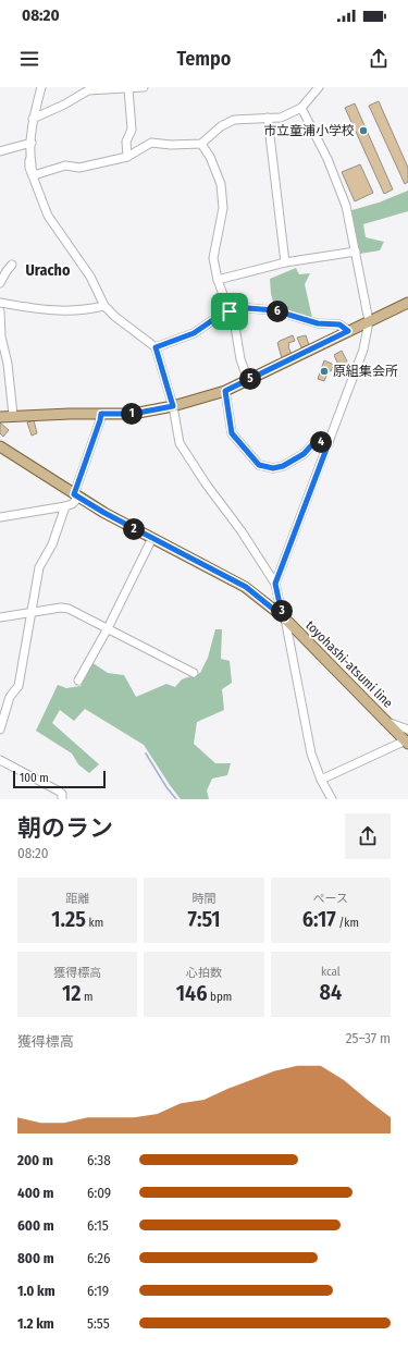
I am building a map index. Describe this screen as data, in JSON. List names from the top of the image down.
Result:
{
  "streets": {
    "main road": ["toyohashi-atsumi line"]
  },
  "districts": ["Uracho"],
  "places": ["市立童浦小学校", "原組集会所"],
  "scale_bar": "100 m",
  "page": {
    "status": "08:20",
    "header": "Tempo",
    "pins": [
      "6",
      "5",
      "1",
      "4",
      "2",
      "3"
    ],
    "scale": "100 m",
    "heading": ["朝のラン", "08:20"],
    "stats": [
      ["距離", "1.25 km"],
      ["時間", "7:51"],
      ["ペース", "6:17 /km"],
      ["獲得標高", "12 m"],
      ["心拍数", "146 bpm"],
      ["kcal", "84"]
    ],
    "chart": ["獲得標高", "25–37 m"],
    "list": [
      {
        "name": "200 m",
        "note": "6:38"
      },
      {
        "name": "400 m",
        "note": "6:09"
      },
      {
        "name": "600 m",
        "note": "6:15"
      },
      {
        "name": "800 m",
        "note": "6:26"
      },
      {
        "name": "1.0 km",
        "note": "6:19"
      },
      {
        "name": "1.2 km",
        "note": "5:55"
      }
    ]
  }
}
